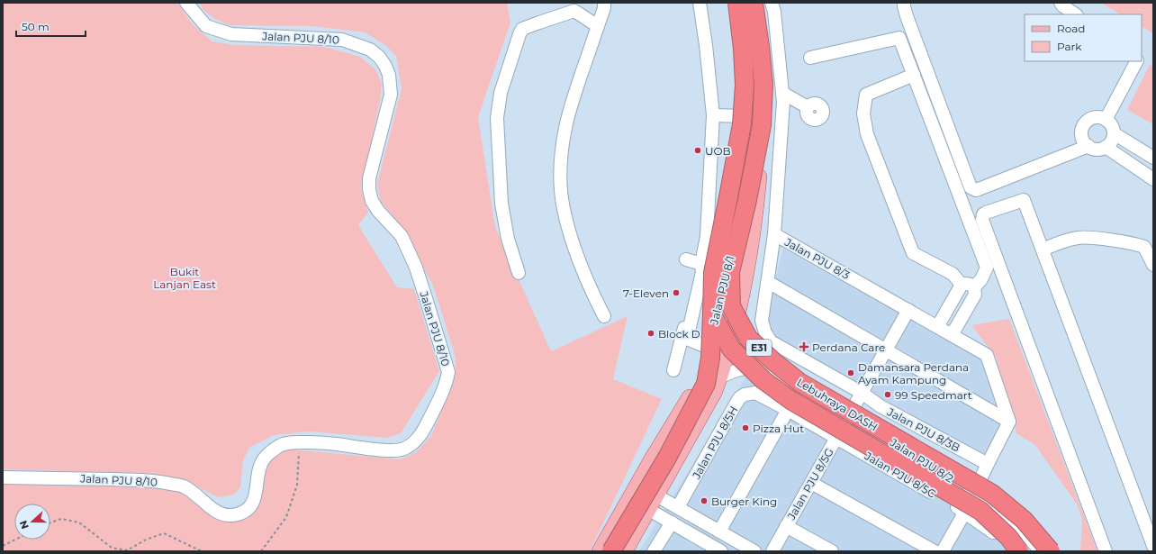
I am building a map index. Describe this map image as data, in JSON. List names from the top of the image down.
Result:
{
  "streets": {
    "highway": ["E31", "Lebuhraya DASH"],
    "main road": ["Jalan PJU 8/1"],
    "street": [
      "Jalan PJU 8/10",
      "Jalan PJU 8/3",
      "Jalan PJU 8/3B",
      "Jalan PJU 8/5H",
      "Jalan PJU 8/2",
      "Jalan PJU 8/5C",
      "Jalan PJU 8/5G"
    ]
  },
  "crossings": [
    ["Jalan PJU 8/3", "Jalan PJU 8/3B"],
    ["Jalan PJU 8/1", "Jalan PJU 8/2"],
    ["Jalan PJU 8/5H", "Jalan PJU 8/5C"],
    ["Jalan PJU 8/5H", "Jalan PJU 8/5G"],
    ["Jalan PJU 8/2", "Jalan PJU 8/5G"],
    ["Jalan PJU 8/5C", "Jalan PJU 8/5G"]
  ],
  "parks": ["Bukit Lanjan East"],
  "places": {
    "other": [
      "UOB",
      "7-Eleven",
      "Block D",
      "Damansara Perdana Ayam Kampung",
      "99 Speedmart",
      "Pizza Hut",
      "Burger King"
    ],
    "health": ["Perdana Care"]
  },
  "legend": ["Road", "Park"],
  "scale_bar": "50 m",
  "north": "left"
}
